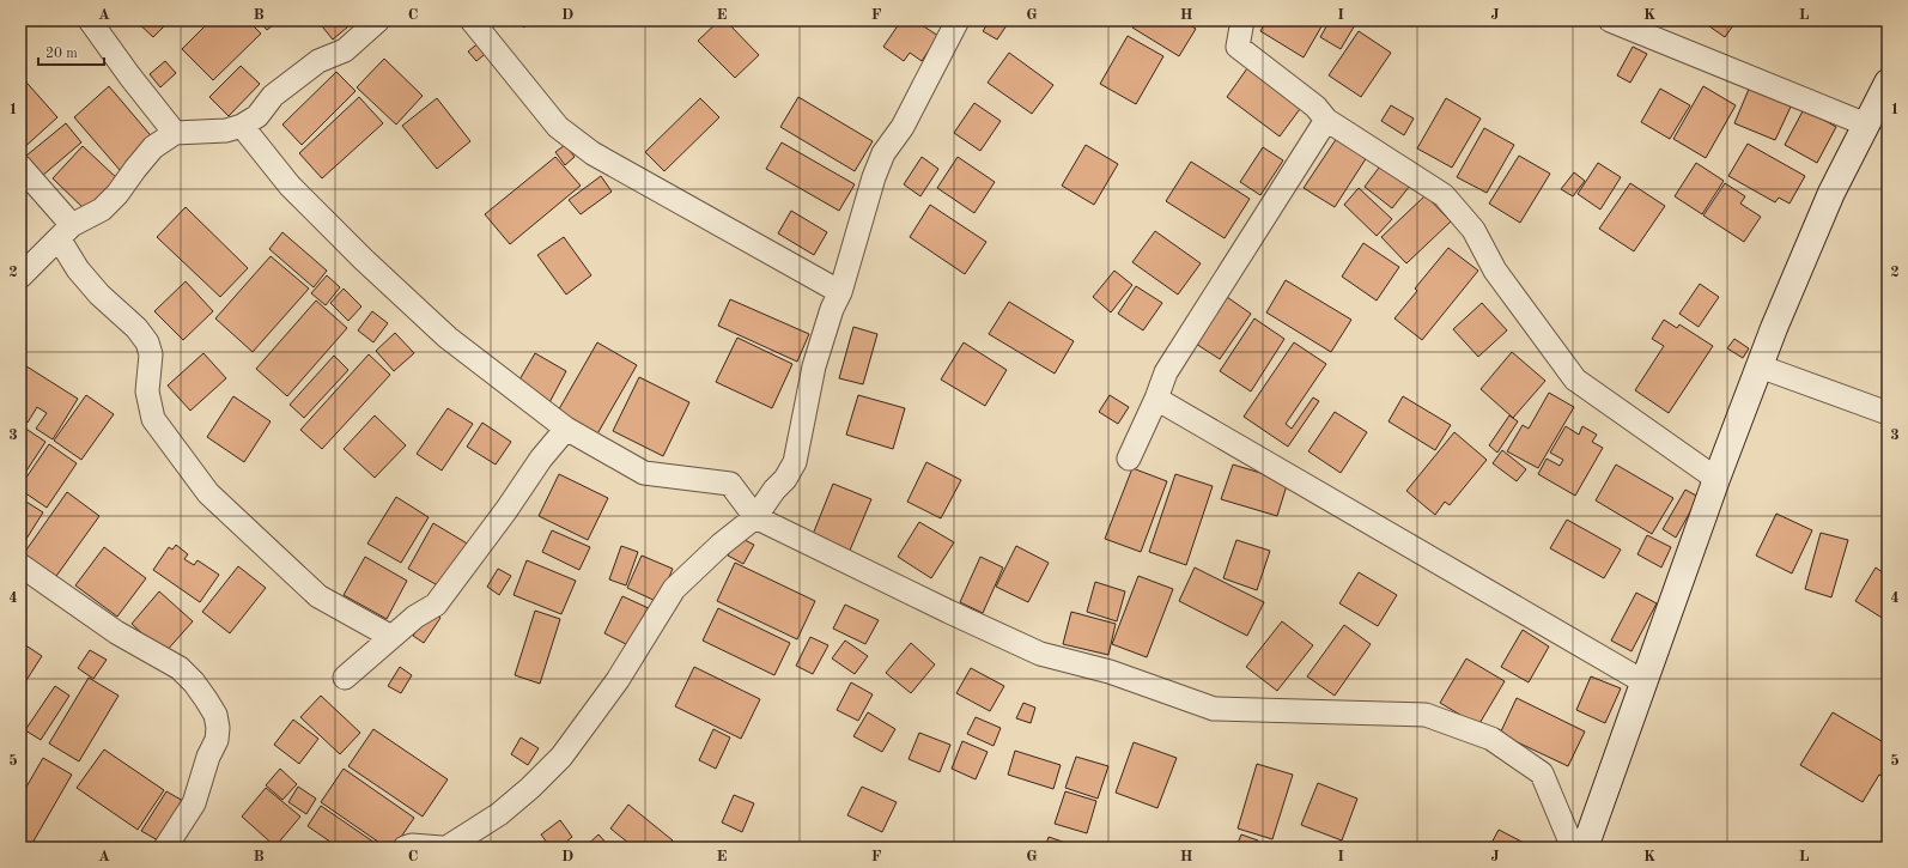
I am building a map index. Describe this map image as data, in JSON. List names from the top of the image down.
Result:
{
  "scale_bar": "20 m",
  "grid": {
    "columns": [
      "A",
      "B",
      "C",
      "D",
      "E",
      "F",
      "G",
      "H",
      "I",
      "J",
      "K",
      "L"
    ],
    "rows": [
      "1",
      "2",
      "3",
      "4",
      "5"
    ]
  }
}
